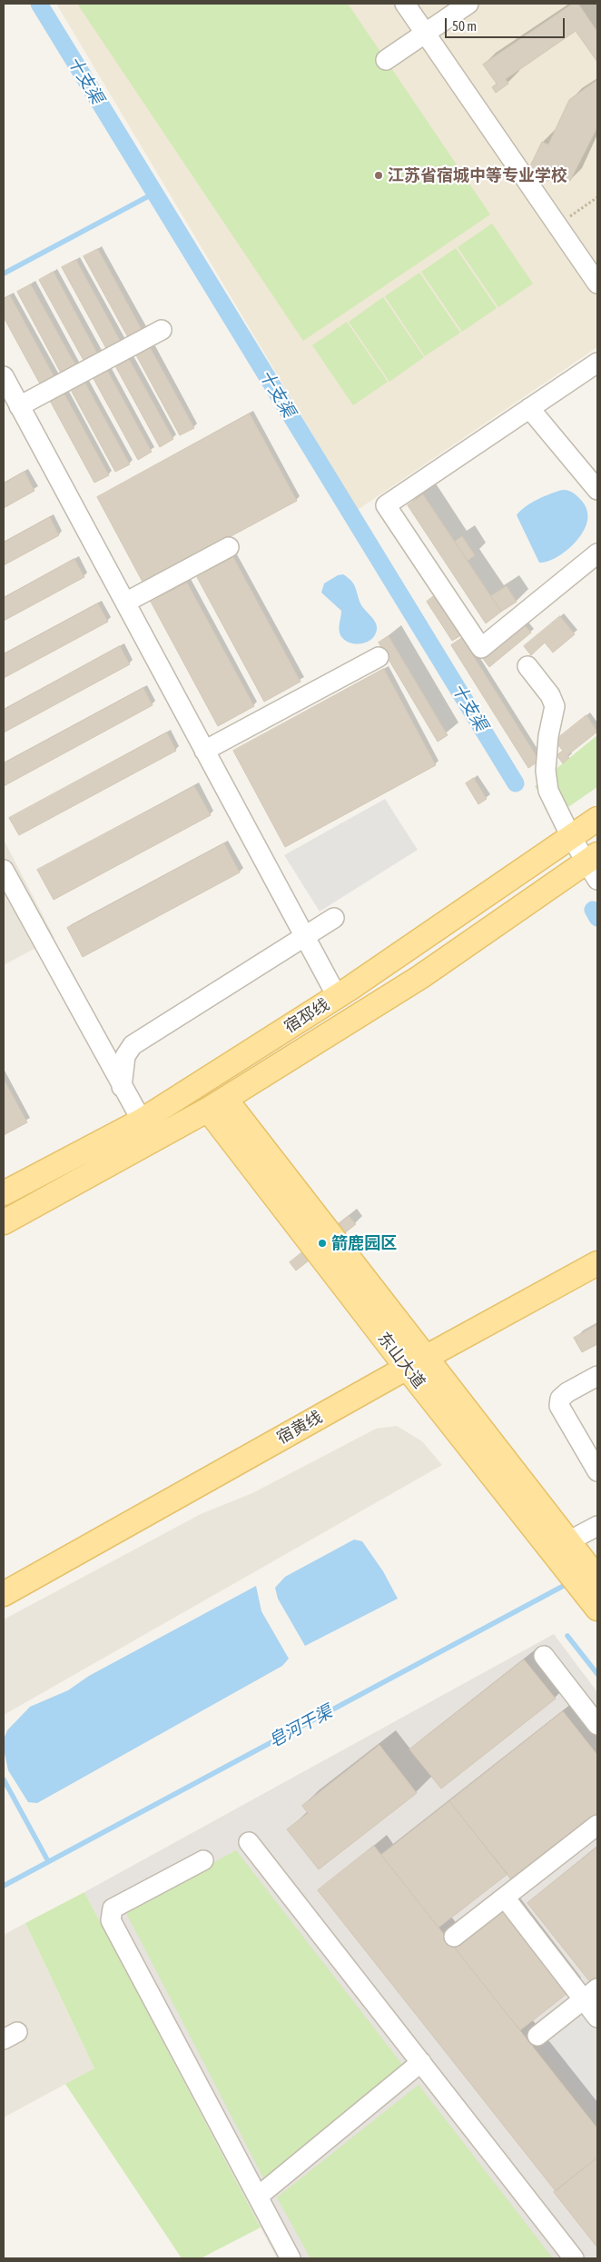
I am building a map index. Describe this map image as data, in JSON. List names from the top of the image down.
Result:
{
  "streets": {
    "main road": ["宿邳线", "东山大道", "宿黄线"]
  },
  "crossings": [
    ["宿邳线", "东山大道"],
    ["东山大道", "宿黄线"]
  ],
  "water": ["十支渠", "皂河干渠"],
  "places": ["江苏省宿城中等专业学校", "箭鹿园区"],
  "scale_bar": "50 m"
}
